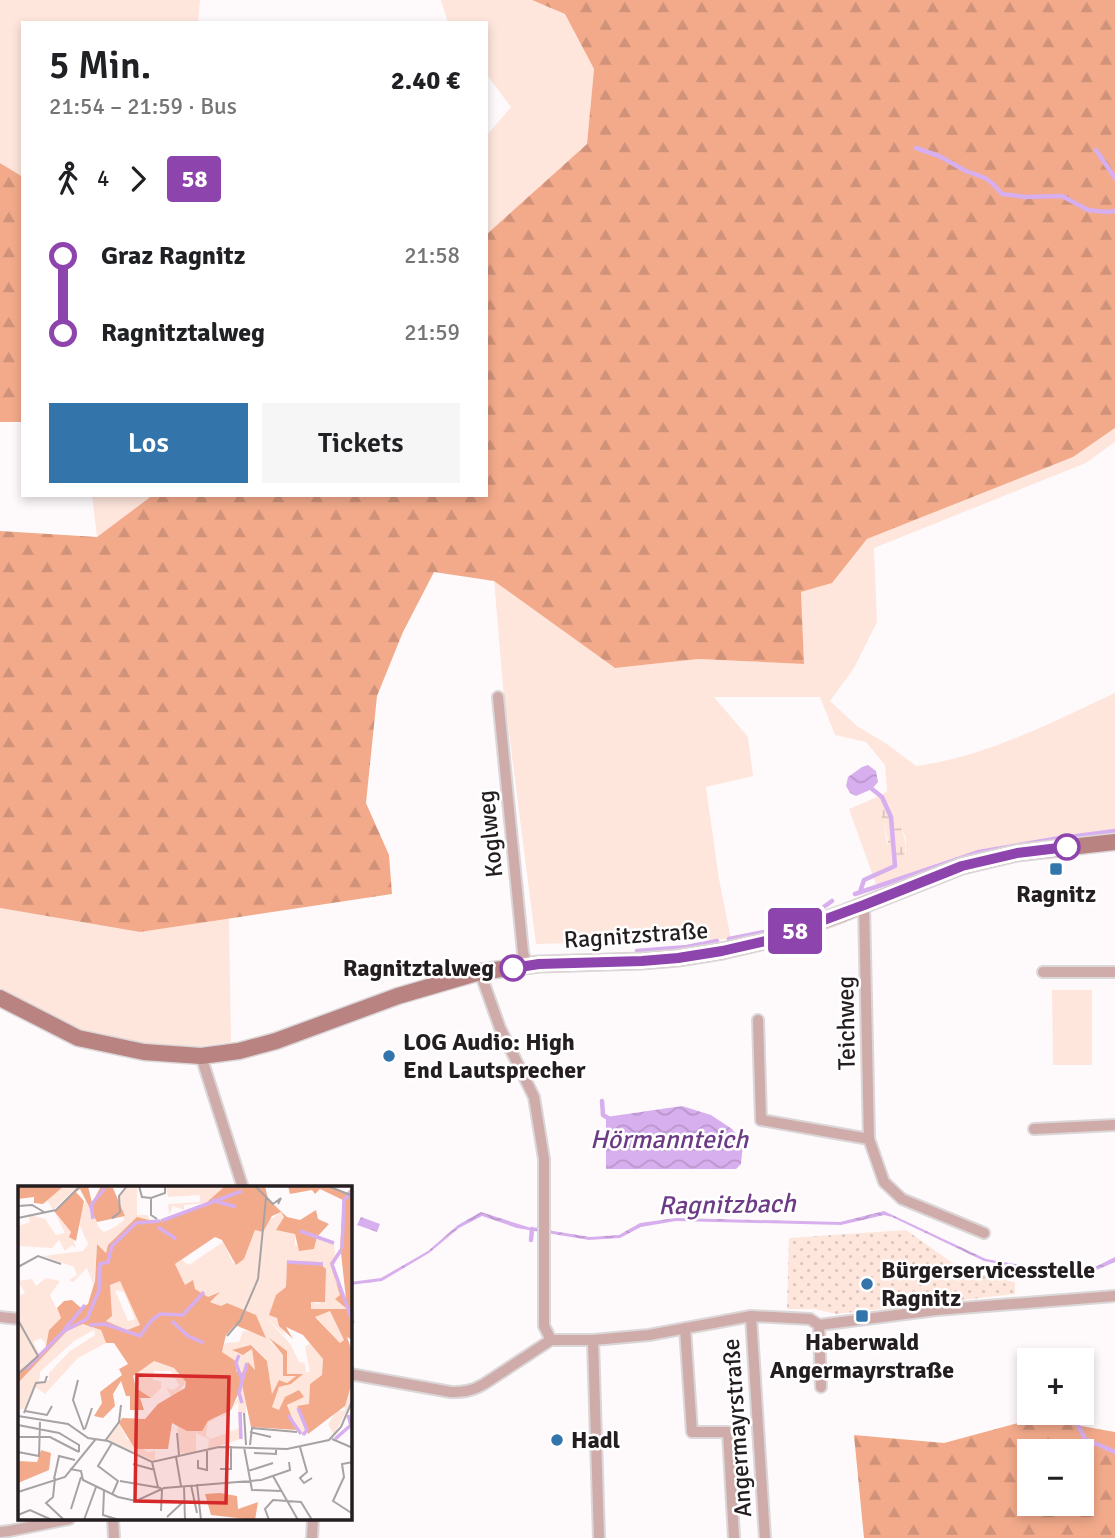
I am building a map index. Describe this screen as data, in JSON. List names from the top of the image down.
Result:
{
  "streets": {
    "main road": ["Ragnitzstraße"],
    "street": ["Koglweg", "Teichweg", "Angermayrstraße"]
  },
  "crossings": [
    ["Koglweg", "Ragnitzstraße"],
    ["Ragnitzstraße", "Teichweg"]
  ],
  "water": ["Hörmannteich", "Ragnitzbach"],
  "places": {
    "transit": ["Ragnitz", "Haberwald Angermayrstraße"],
    "other": [
      "Ragnitztalweg",
      "LOG Audio: High End Lautsprecher",
      "Bürgerservicesstelle Ragnitz",
      "Hadl"
    ]
  },
  "lines": ["bus line 58"],
  "page": {
    "on_map": "58",
    "heading": ["5 Min.", "21:54 – 21:59 · Bus", "2.40 €"],
    "legs": ["4", "58"],
    "list": [
      {
        "name": "Graz Ragnitz",
        "value": "21:58"
      },
      {
        "name": "Ragnitztalweg",
        "value": "21:59"
      }
    ],
    "buttons": ["Los", "Tickets"],
    "map_buttons": ["+", "−"]
  }
}
